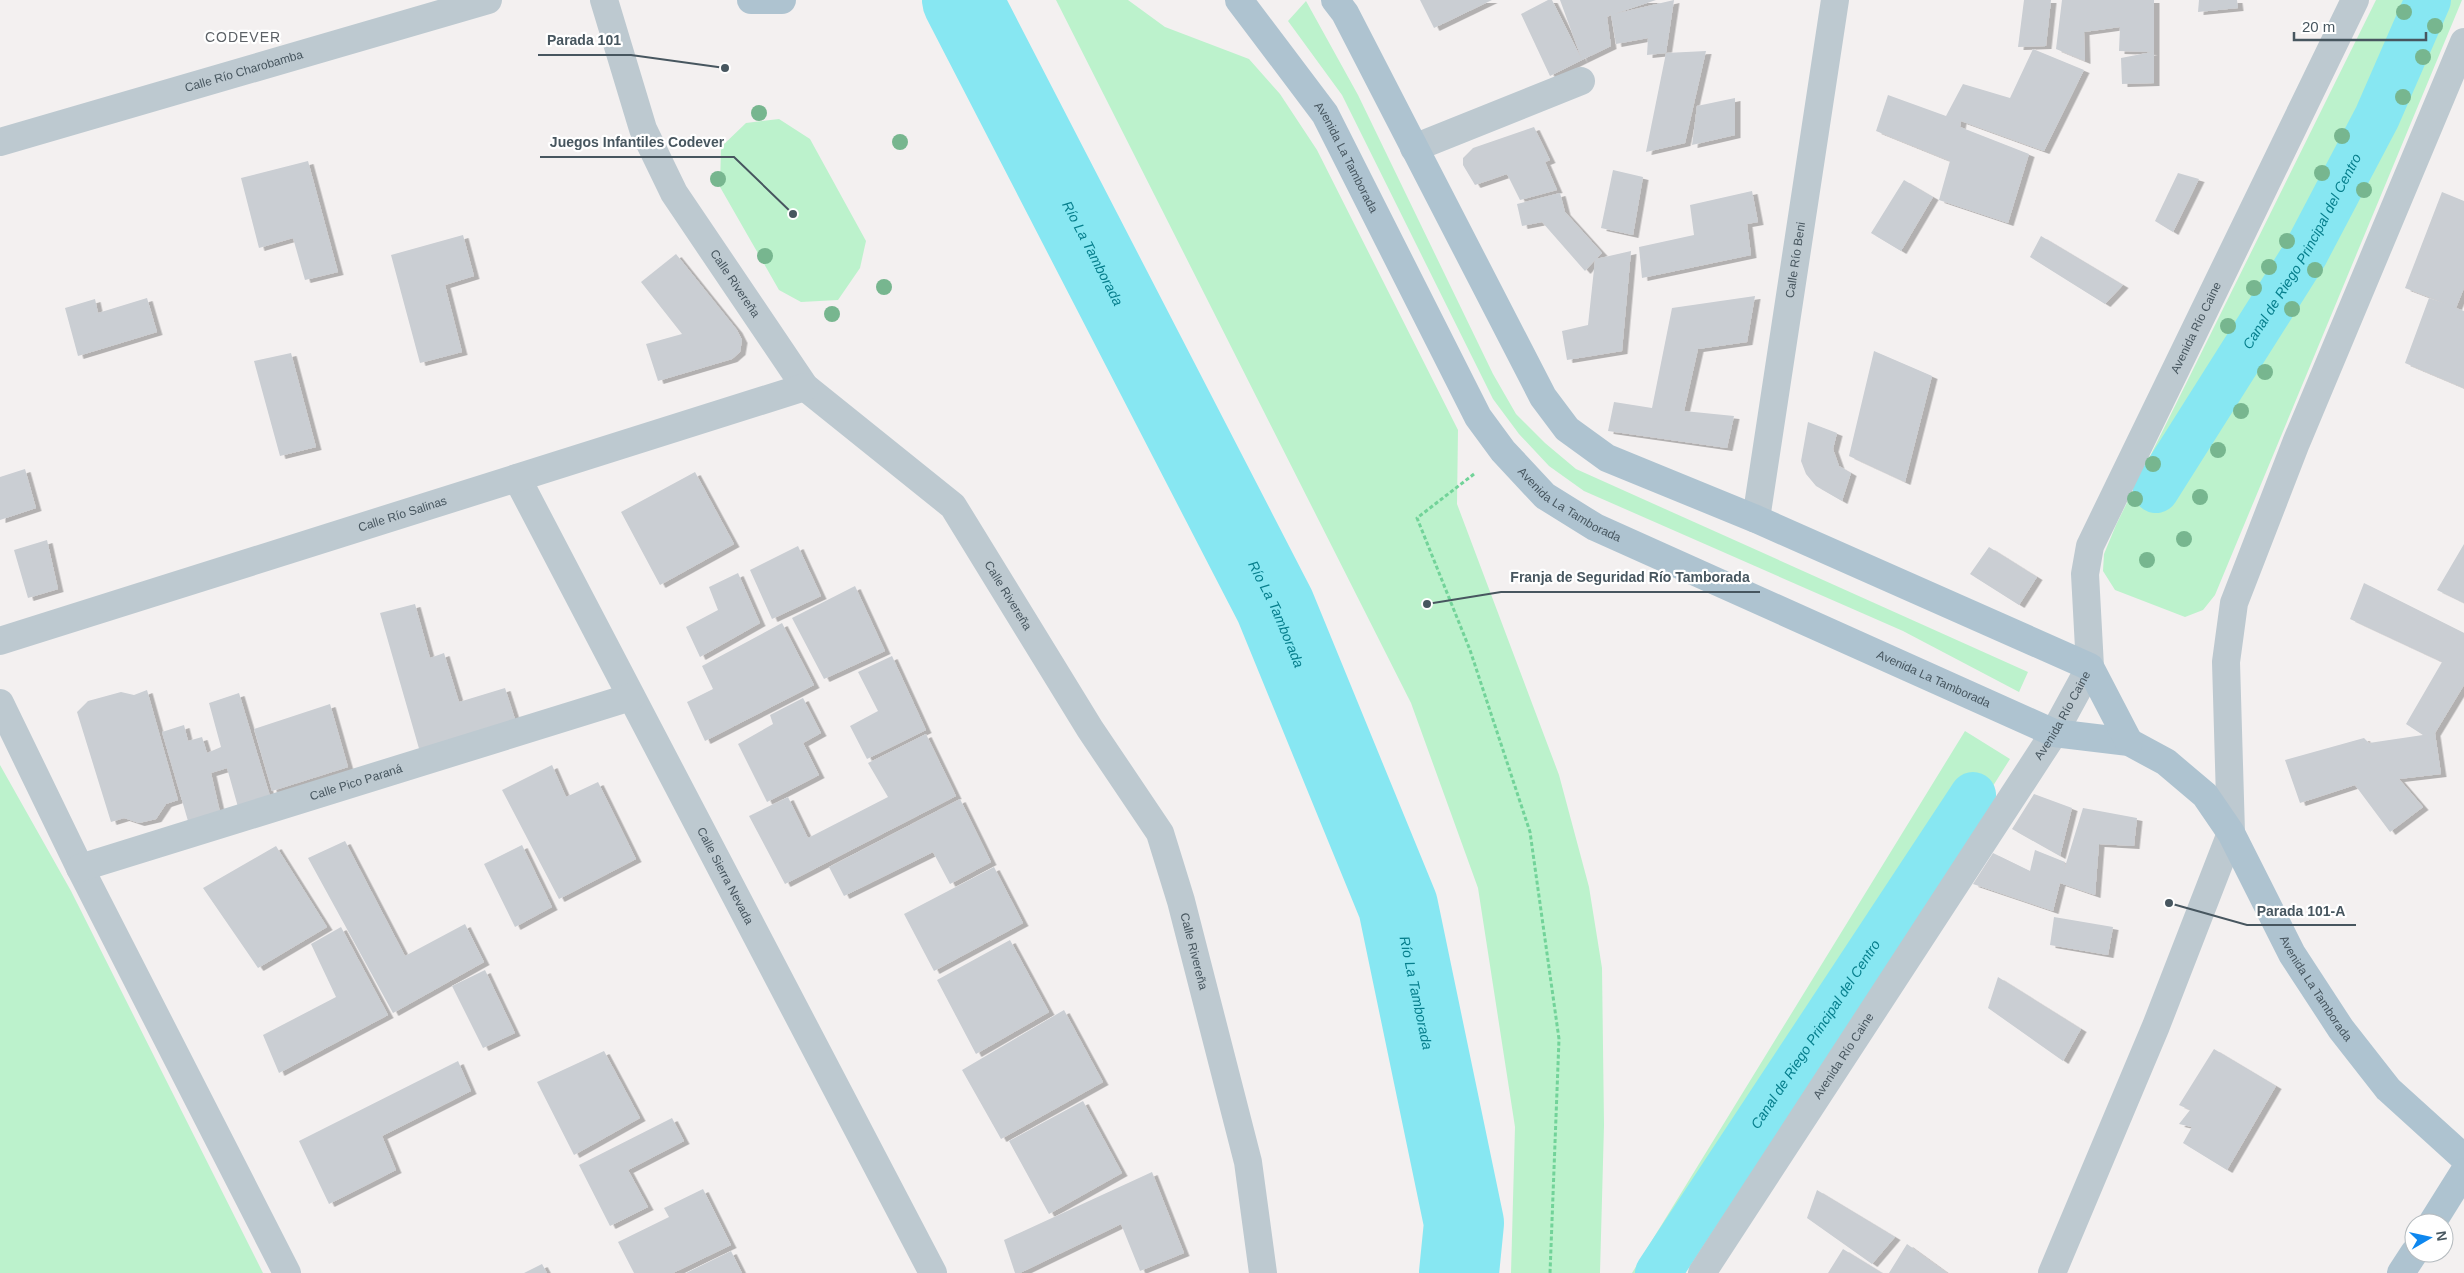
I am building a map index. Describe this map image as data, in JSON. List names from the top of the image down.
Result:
{
  "streets": {
    "main road": ["Avenida La Tamborada"],
    "street": [
      "Calle Río Charobamba",
      "Calle Río Beni",
      "Calle Rivereña",
      "Avenida Río Caine",
      "Calle Río Salinas",
      "Calle Pico Paraná",
      "Calle Sierra Nevada"
    ]
  },
  "crossings": [
    ["Avenida La Tamborada", "Avenida Río Caine"],
    ["Calle Rivereña", "Calle Río Salinas"],
    ["Calle Río Salinas", "Calle Sierra Nevada"],
    ["Calle Pico Paraná", "Calle Sierra Nevada"]
  ],
  "districts": ["CODEVER"],
  "water": ["Canal de Riego Principal del Centro", "Río La Tamborada"],
  "places": [
    "Parada 101",
    "Juegos Infantiles Codever",
    "Franja de Seguridad Río Tamborada",
    "Parada 101-A"
  ],
  "scale_bar": "20 m",
  "north": "right"
}
